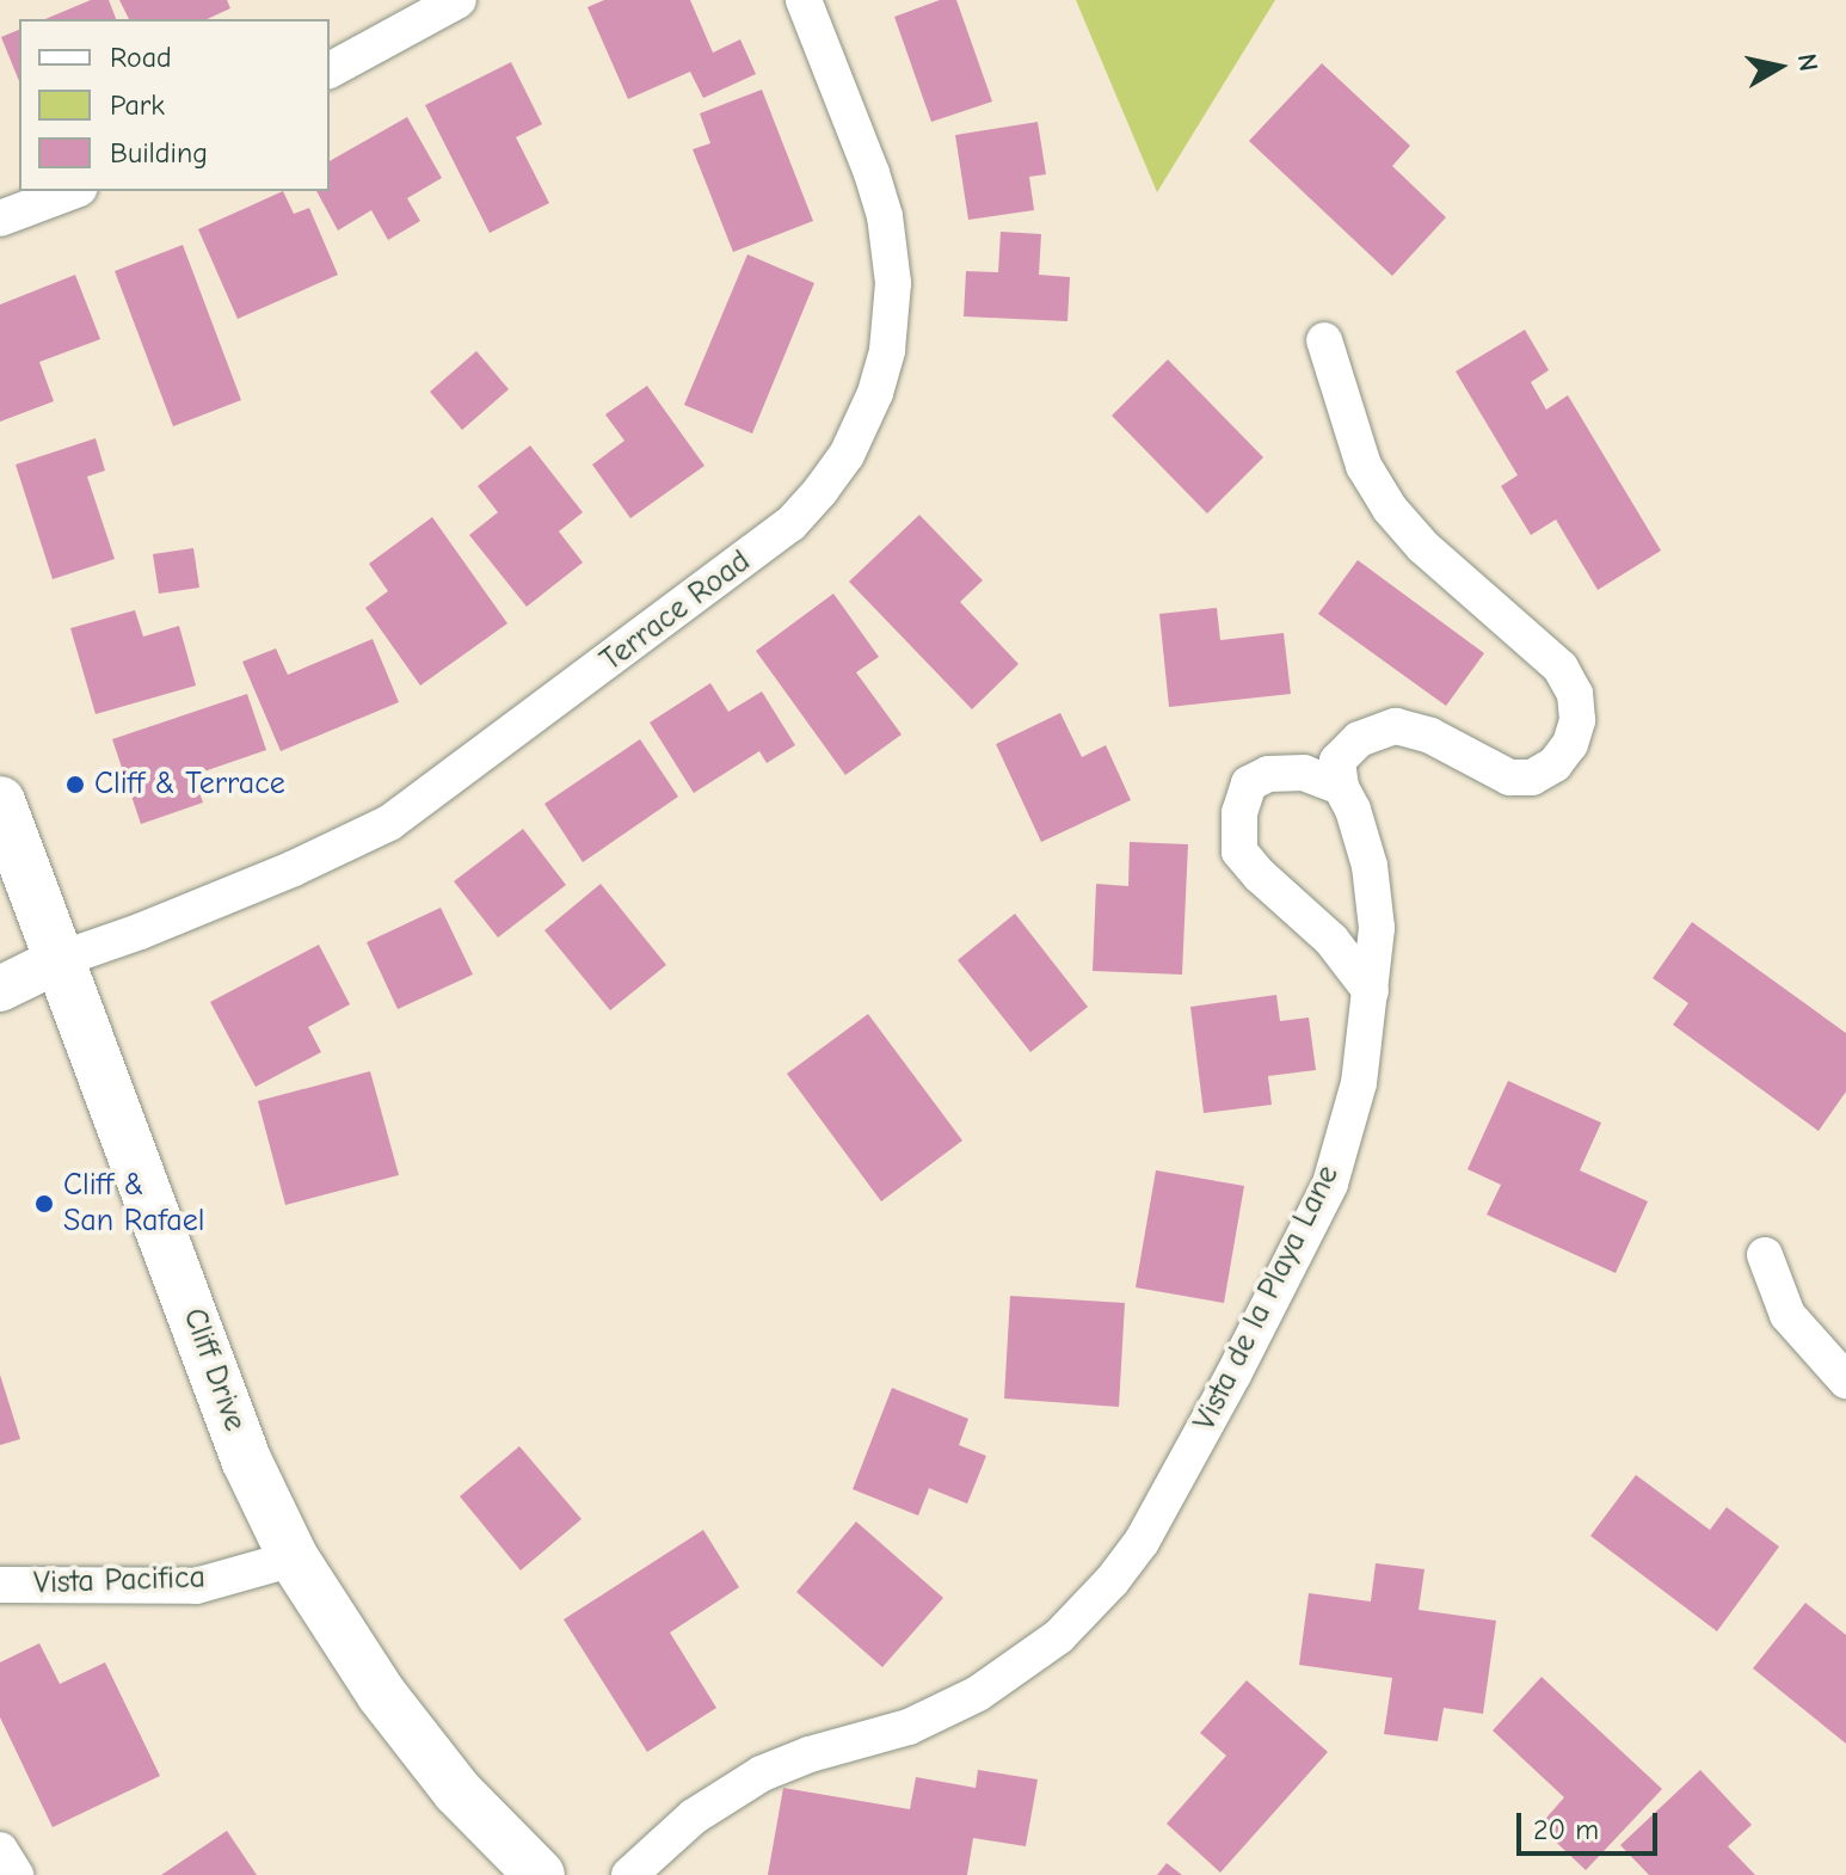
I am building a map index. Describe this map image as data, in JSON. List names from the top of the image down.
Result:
{
  "streets": {
    "main road": ["Cliff Drive"],
    "street": ["Terrace Road", "Vista de la Playa Lane", "Vista Pacifica"]
  },
  "crossings": [
    ["Terrace Road", "Cliff Drive"],
    ["Cliff Drive", "Vista Pacifica"]
  ],
  "places": ["Cliff & Terrace", "Cliff & San Rafael"],
  "legend": ["Road", "Park", "Building"],
  "scale_bar": "20 m",
  "north": "right"
}
